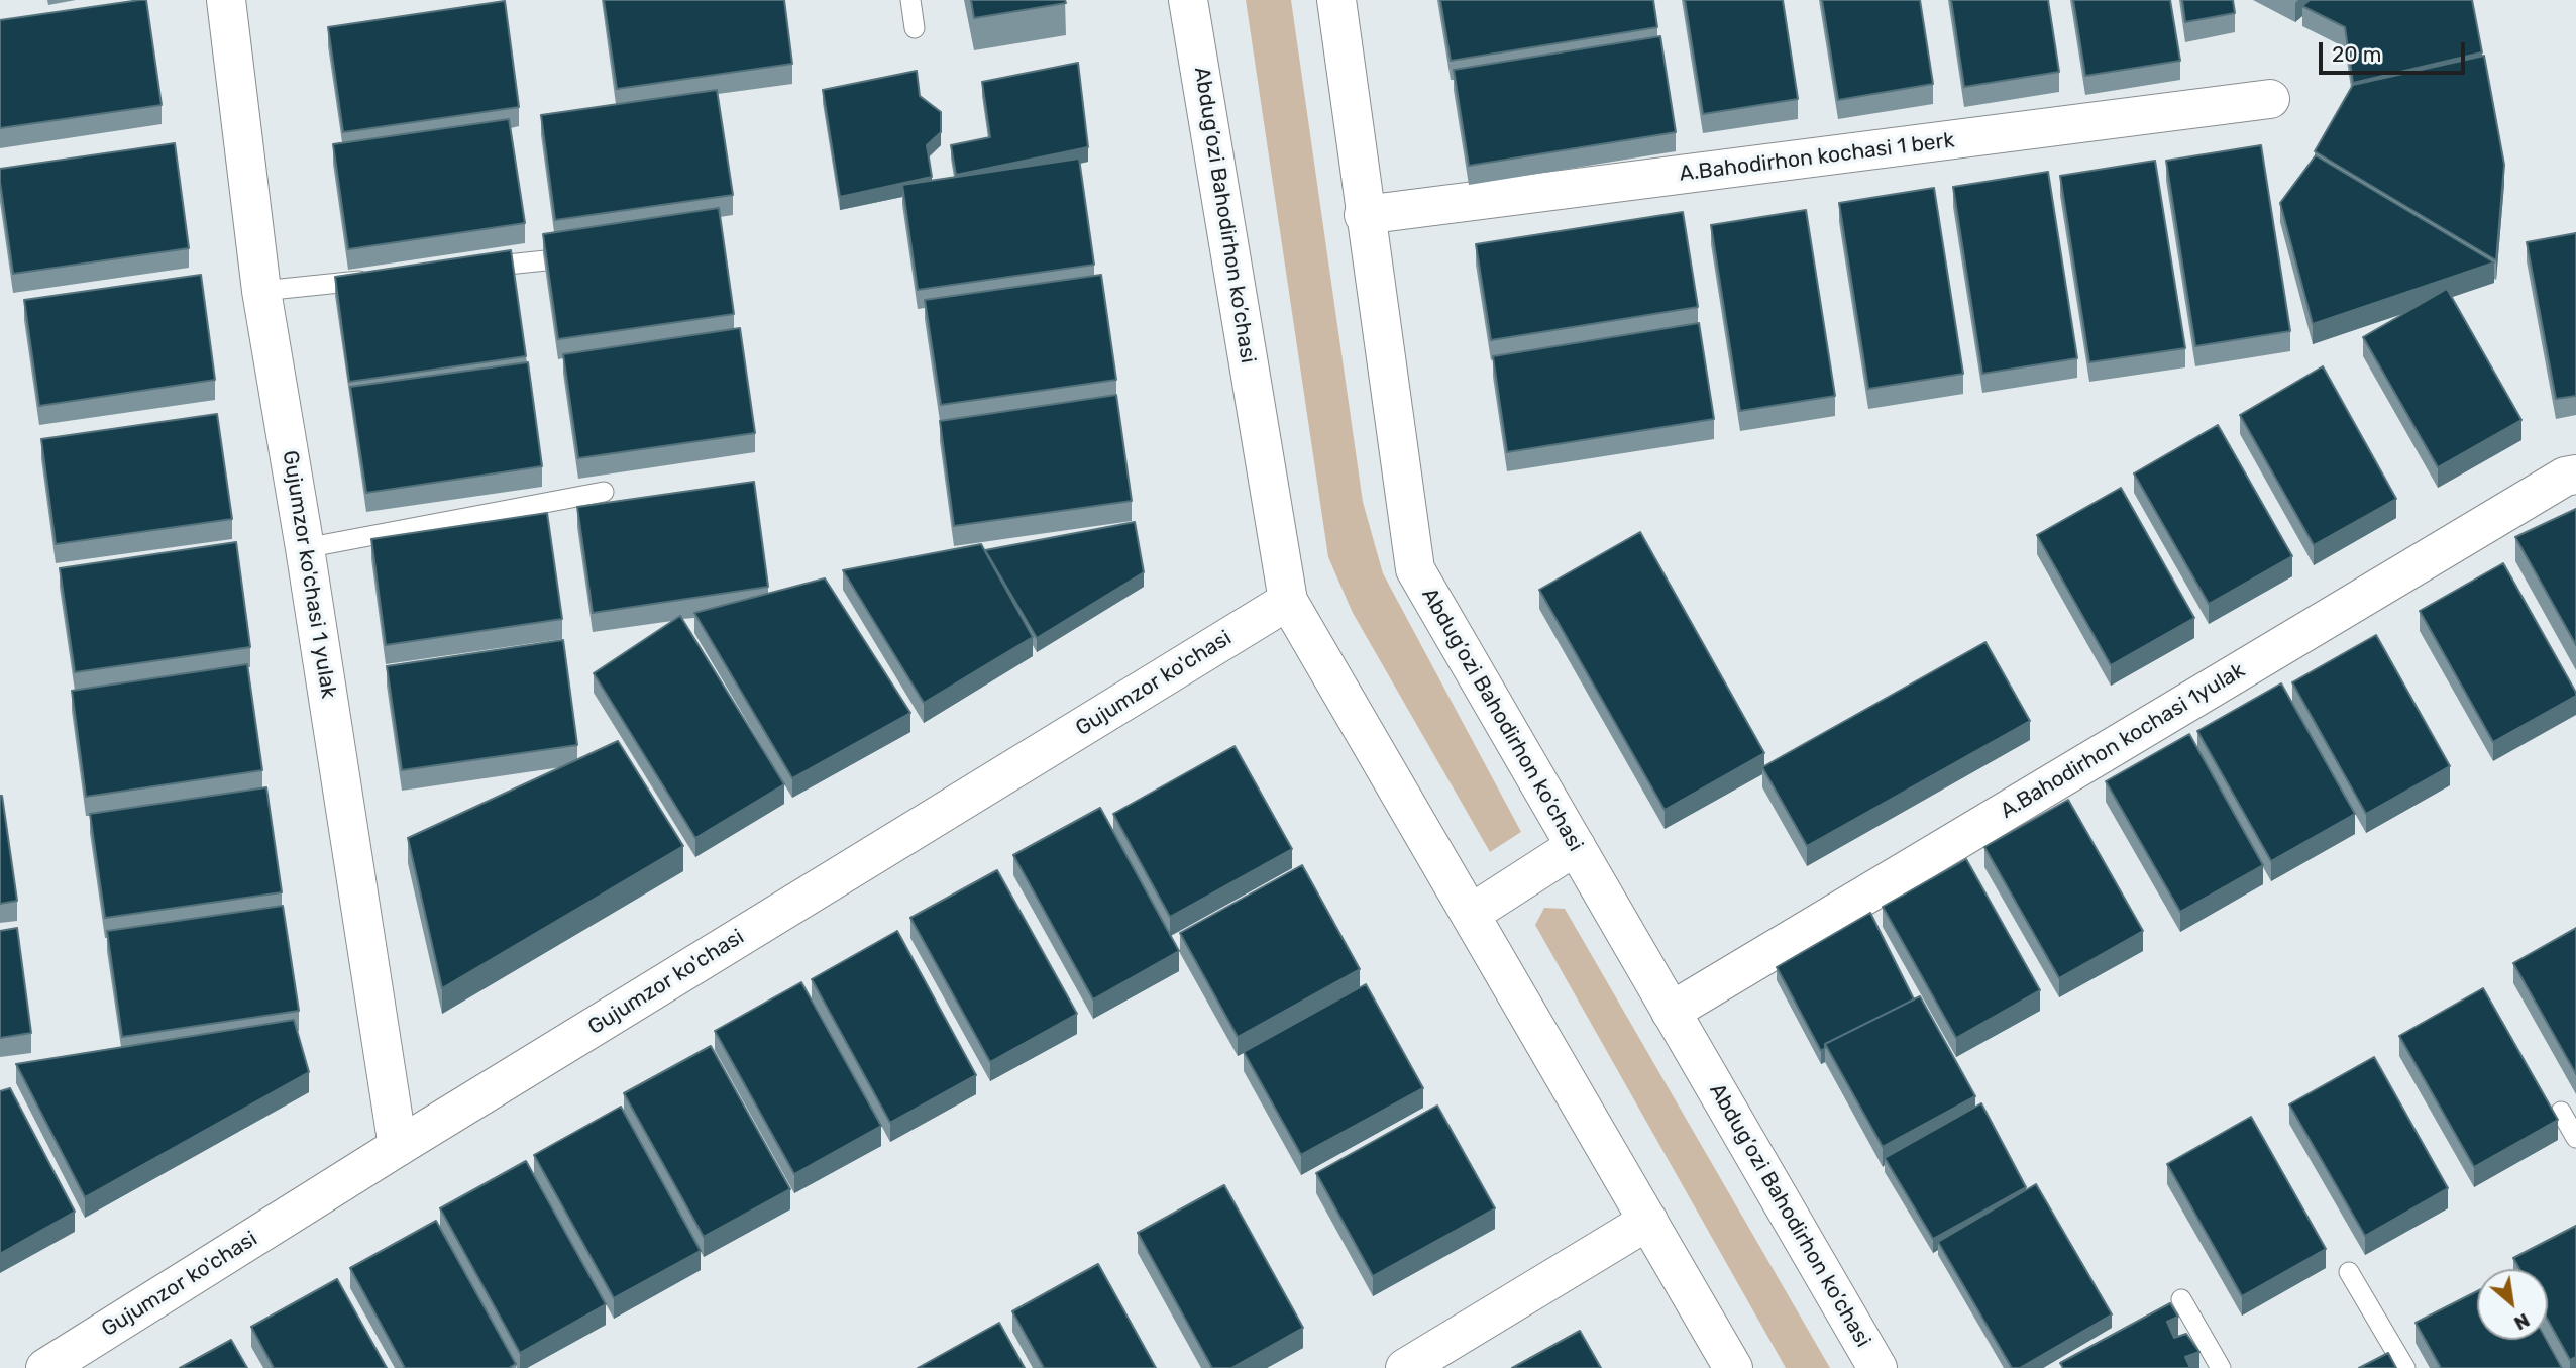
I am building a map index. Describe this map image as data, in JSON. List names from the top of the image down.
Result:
{
  "streets": {
    "street": [
      "A.Bahodirhon kochasi 1 berk",
      "Abdug’ozi Bahodirhon ko’chasi",
      "Gujumzor ko'chasi 1 yulak",
      "Gujumzor ko'chasi",
      "A.Bahodirhon kochasi 1yulak"
    ]
  },
  "crossings": [
    ["A.Bahodirhon kochasi 1 berk", "Abdug’ozi Bahodirhon ko’chasi"],
    ["Abdug’ozi Bahodirhon ko’chasi", "Gujumzor ko'chasi"],
    ["Abdug’ozi Bahodirhon ko’chasi", "A.Bahodirhon kochasi 1yulak"],
    ["Gujumzor ko'chasi 1 yulak", "Gujumzor ko'chasi"]
  ],
  "scale_bar": "20 m",
  "north": "bottom right"
}
